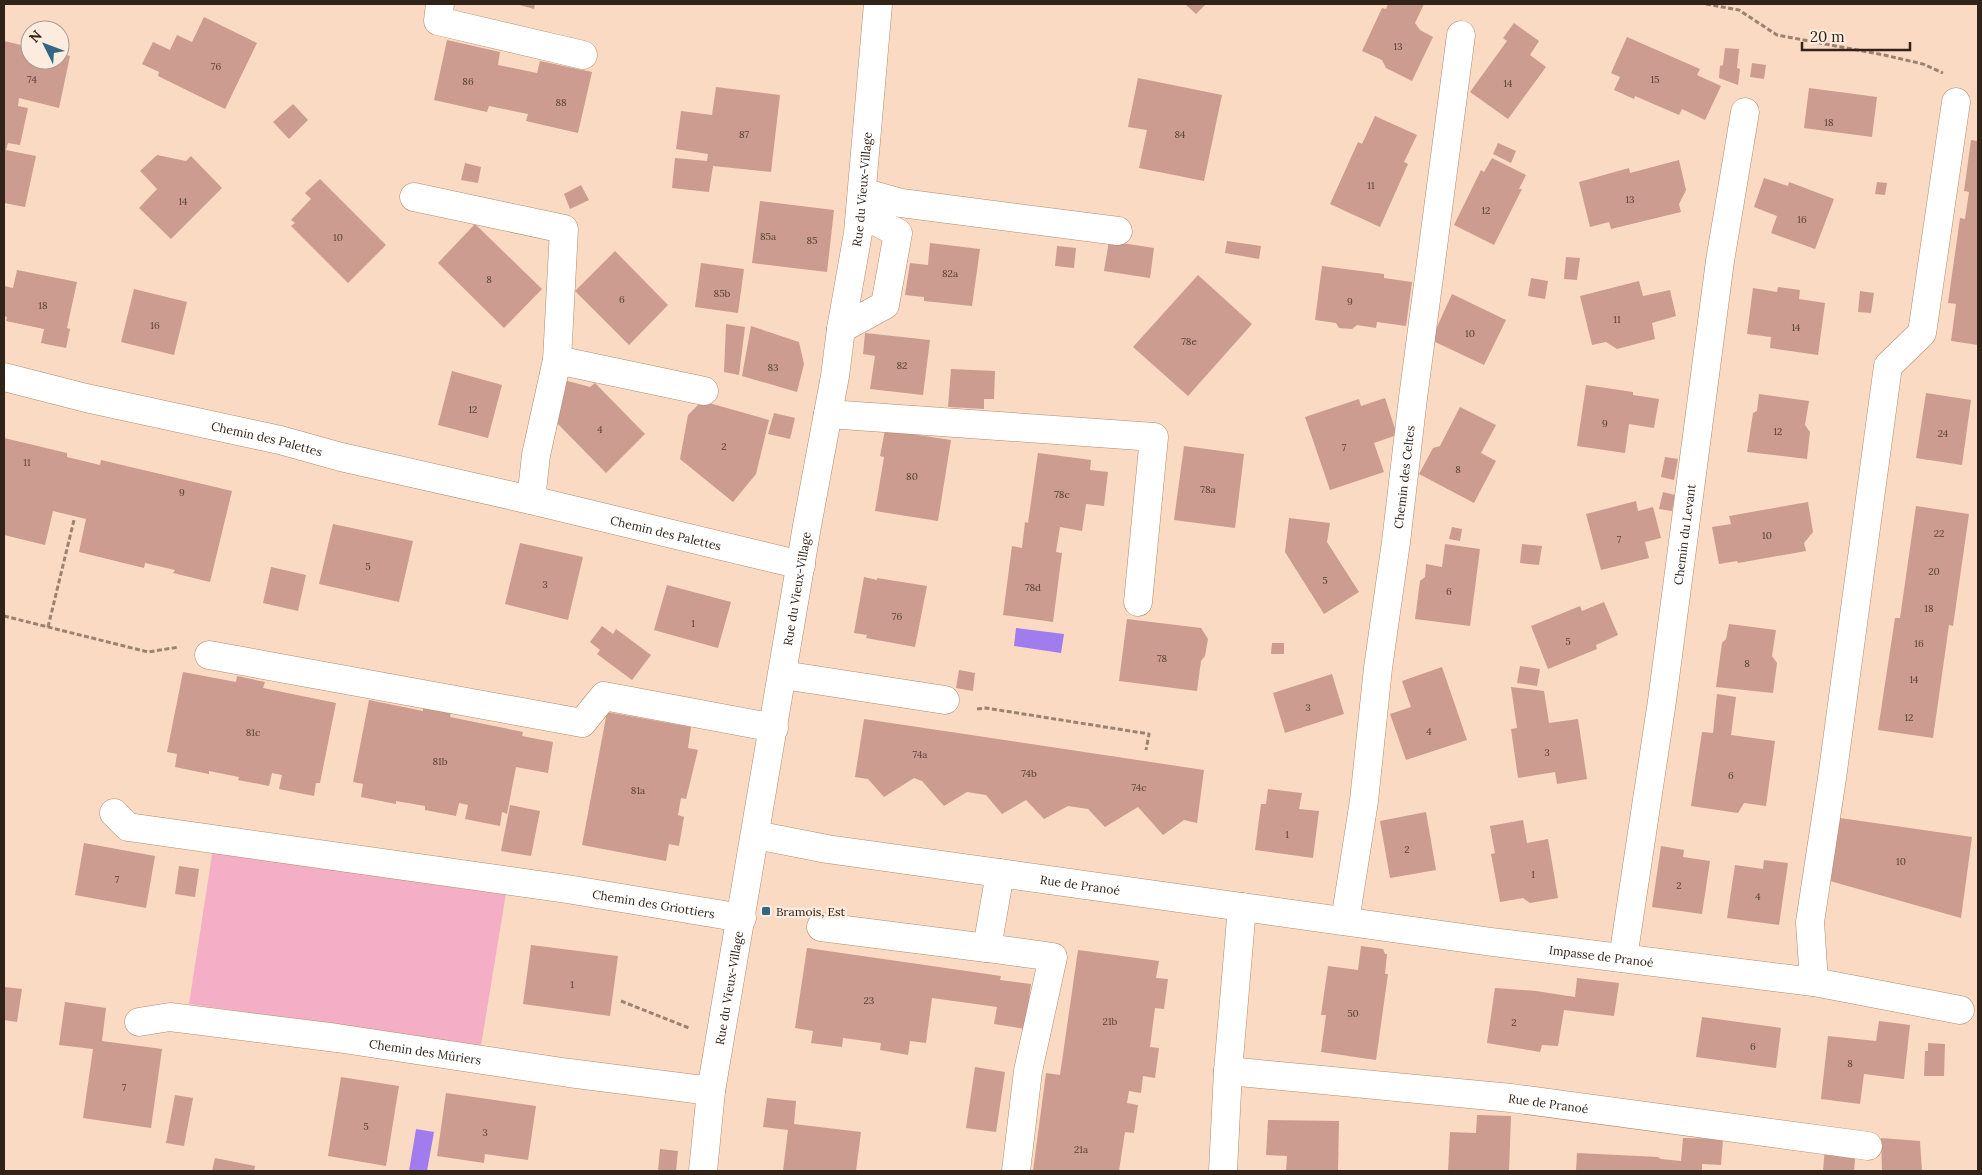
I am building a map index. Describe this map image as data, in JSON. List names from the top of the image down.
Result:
{
  "streets": {
    "street": [
      "Rue du Vieux-Village",
      "Chemin des Palettes",
      "Chemin des Celtes",
      "Chemin du Levant",
      "Rue de Pranoé",
      "Chemin des Griottiers",
      "Impasse de Pranoé",
      "Chemin des Mûriers"
    ]
  },
  "crossings": [
    ["Rue du Vieux-Village", "Chemin des Palettes"],
    ["Rue du Vieux-Village", "Rue de Pranoé"],
    ["Rue du Vieux-Village", "Chemin des Griottiers"],
    ["Rue du Vieux-Village", "Chemin des Mûriers"],
    ["Chemin des Celtes", "Impasse de Pranoé"],
    ["Chemin du Levant", "Impasse de Pranoé"],
    ["Rue de Pranoé", "Impasse de Pranoé"]
  ],
  "places": {
    "transit": ["Bramois, Est"]
  },
  "house_numbers": [
    "13",
    "76",
    "74",
    "15",
    "86",
    "14",
    "88",
    "18",
    "87",
    "84",
    "11",
    "13",
    "14",
    "12",
    "16",
    "85a",
    "10",
    "85",
    "82a",
    "8",
    "85b",
    "6",
    "9",
    "18",
    "11",
    "16",
    "14",
    "10",
    "78e",
    "82",
    "83",
    "12",
    "9",
    "4",
    "12",
    "24",
    "2",
    "7",
    "11",
    "8",
    "80",
    "78a",
    "9",
    "78c",
    "22",
    "10",
    "7",
    "5",
    "20",
    "5",
    "3",
    "78d",
    "6",
    "18",
    "76",
    "1",
    "5",
    "16",
    "78",
    "8",
    "14",
    "3",
    "12",
    "4",
    "81c",
    "3",
    "74a",
    "81b",
    "74b",
    "6",
    "74c",
    "81a",
    "1",
    "2",
    "10",
    "1",
    "7",
    "2",
    "4",
    "1",
    "23",
    "50",
    "21b",
    "2",
    "6",
    "8",
    "7",
    "5",
    "3",
    "21a"
  ],
  "scale_bar": "20 m",
  "north": "top left"
}
